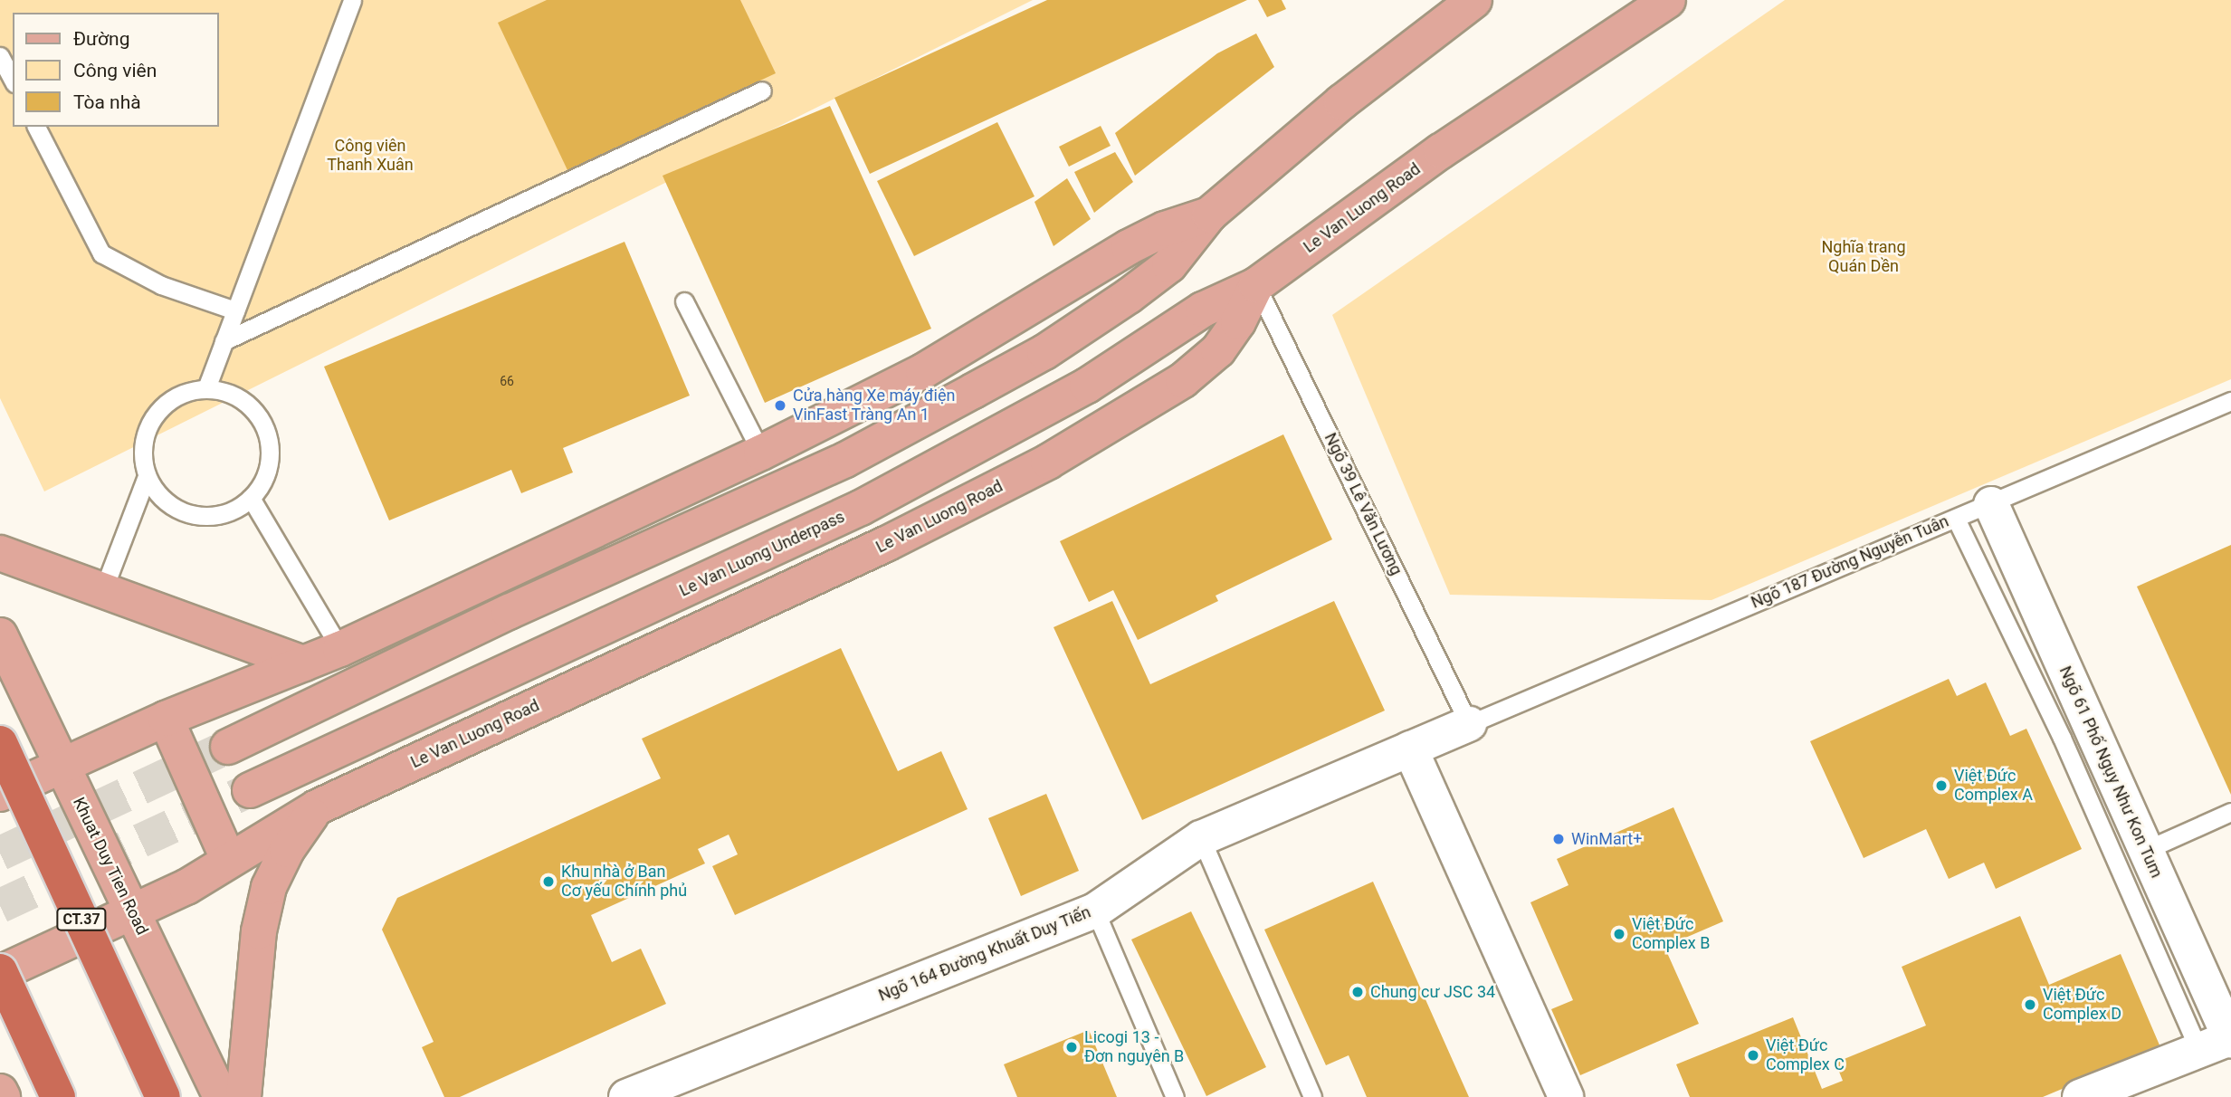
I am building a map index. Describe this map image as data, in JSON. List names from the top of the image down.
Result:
{
  "streets": {
    "highway": ["CT.37"],
    "main road": ["Le Van Luong Road", "Le Van Luong Underpass", "Khuat Duy Tien Road"],
    "street": ["Ngõ 61 Phố Ngụy Như Kon Tum", "Ngõ 164 Đường Khuất Duy Tiến"],
    "lane": ["Ngõ 39 Lê Văn Lương", "Ngõ 187 Đường Nguyễn Tuân"]
  },
  "crossings": [
    ["Le Van Luong Road", "Ngõ 39 Lê Văn Lương"],
    ["Le Van Luong Road", "Le Van Luong Underpass"],
    ["Le Van Luong Road", "Khuat Duy Tien Road"],
    ["Ngõ 39 Lê Văn Lương", "Le Van Luong Underpass"],
    ["Ngõ 39 Lê Văn Lương", "Ngõ 187 Đường Nguyễn Tuân"],
    ["Ngõ 39 Lê Văn Lương", "Ngõ 164 Đường Khuất Duy Tiến"],
    ["Ngõ 187 Đường Nguyễn Tuân", "Ngõ 61 Phố Ngụy Như Kon Tum"],
    ["Ngõ 187 Đường Nguyễn Tuân", "Ngõ 164 Đường Khuất Duy Tiến"]
  ],
  "parks": ["Công viên Thanh Xuân", "Nghĩa trang Quán Dền"],
  "places": [
    "Cửa hàng Xe máy điện VinFast Tràng An 1",
    "Việt Đức Complex A",
    "WinMart+",
    "Khu nhà ở Ban Cơ yếu Chính phủ",
    "Việt Đức Complex B",
    "Chung cư JSC 34",
    "Việt Đức Complex D",
    "Licogi 13 - Đơn nguyên B",
    "Việt Đức Complex C"
  ],
  "house_numbers": ["66"],
  "legend": ["Đường", "Công viên", "Tòa nhà"]
}
